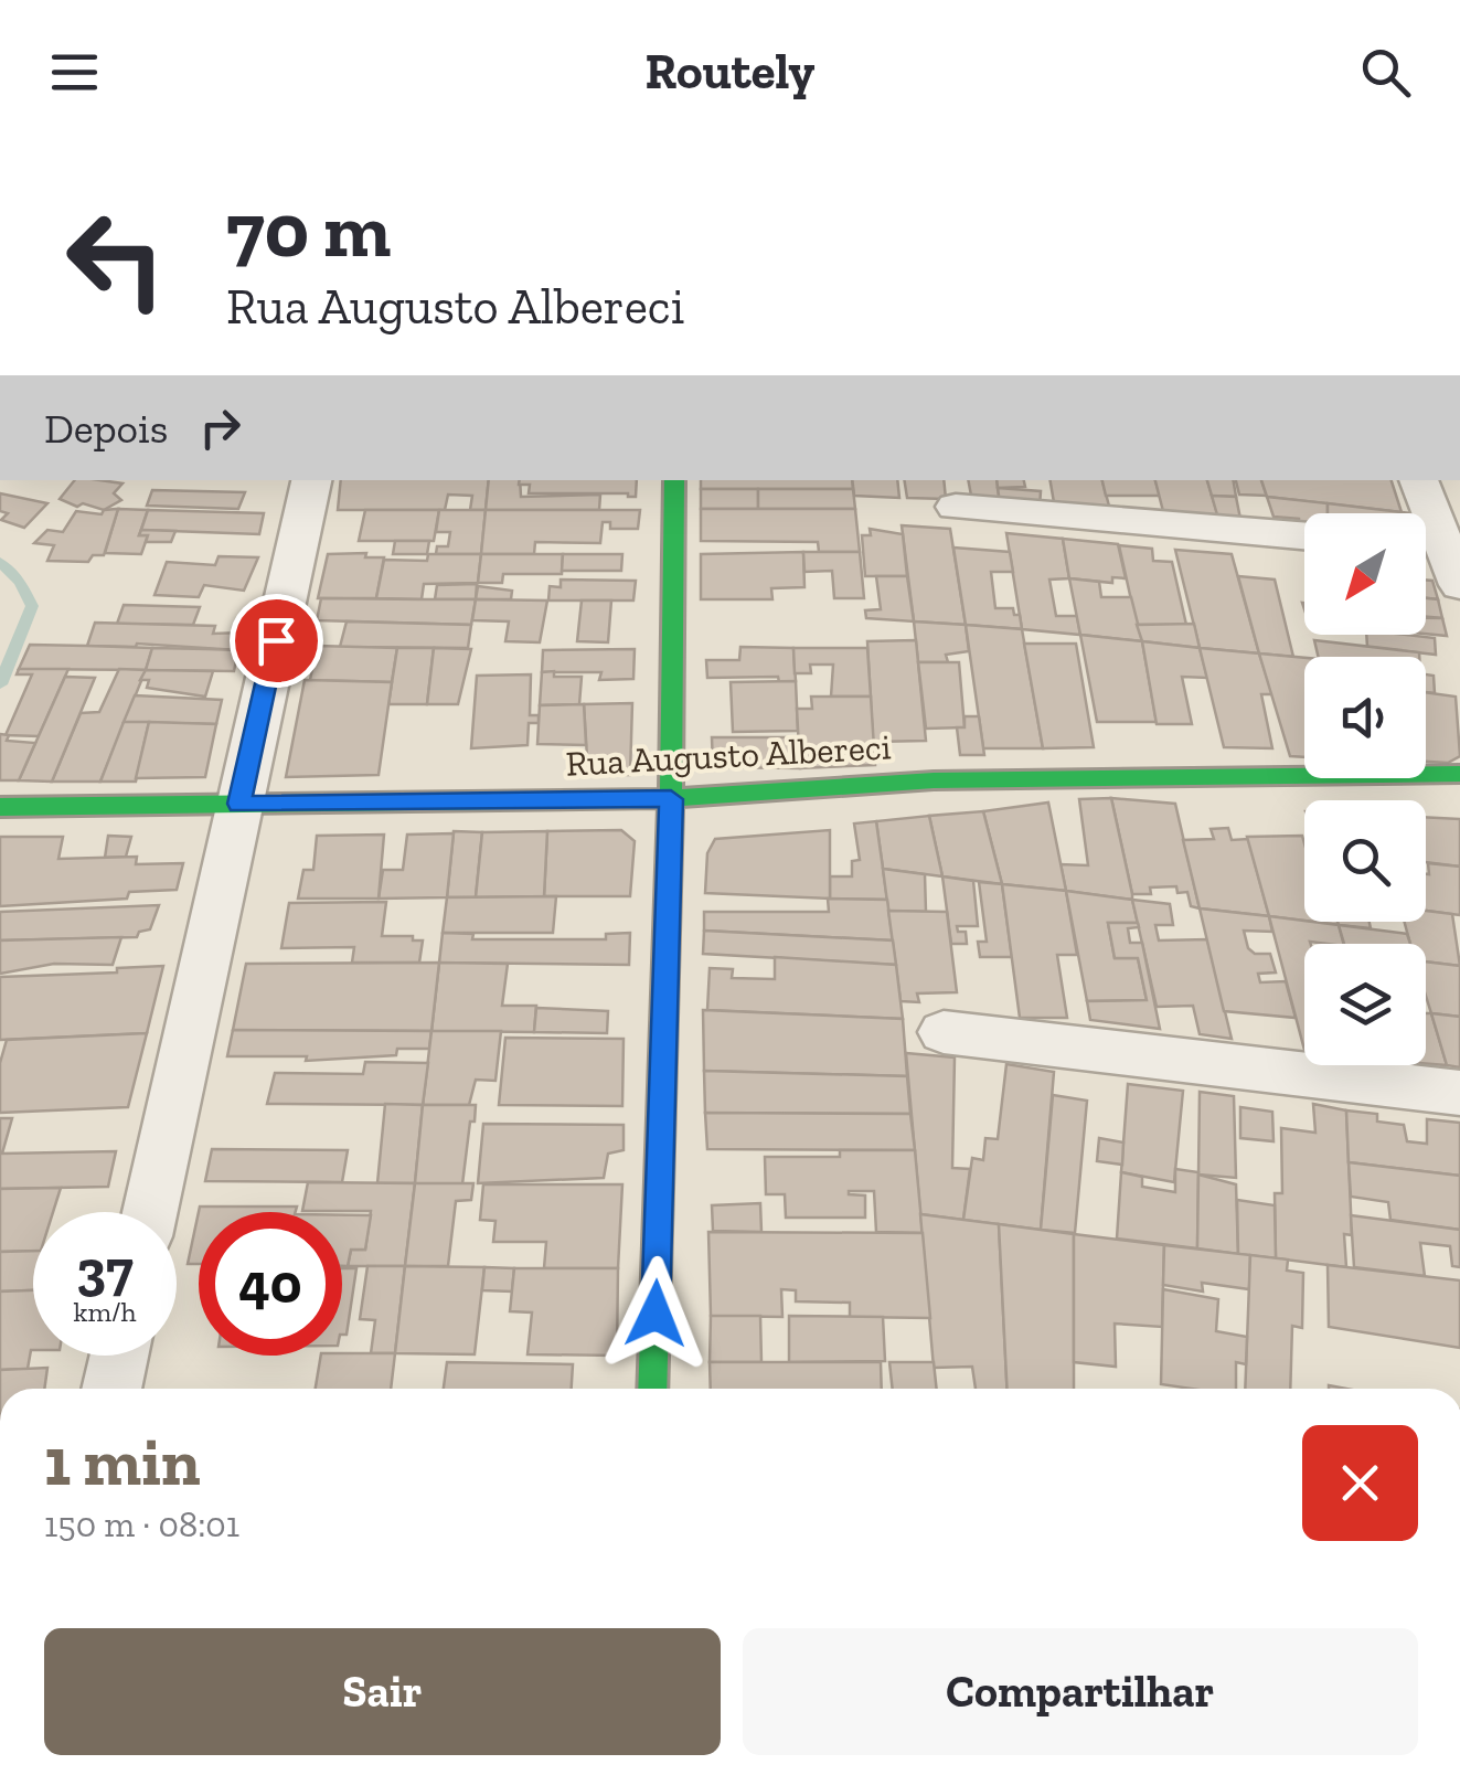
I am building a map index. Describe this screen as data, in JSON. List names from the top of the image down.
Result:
{
  "streets": {
    "street": ["Rua Augusto Albereci"]
  },
  "north": "bottom left",
  "page": {
    "header": "Routely",
    "turn": ["70 m", "Rua Augusto Albereci"],
    "then": "Depois",
    "speed": "37 km/h",
    "limit": "40",
    "heading": ["1 min", "150 m · 08:01"],
    "buttons": ["Sair", "Compartilhar"]
  }
}
